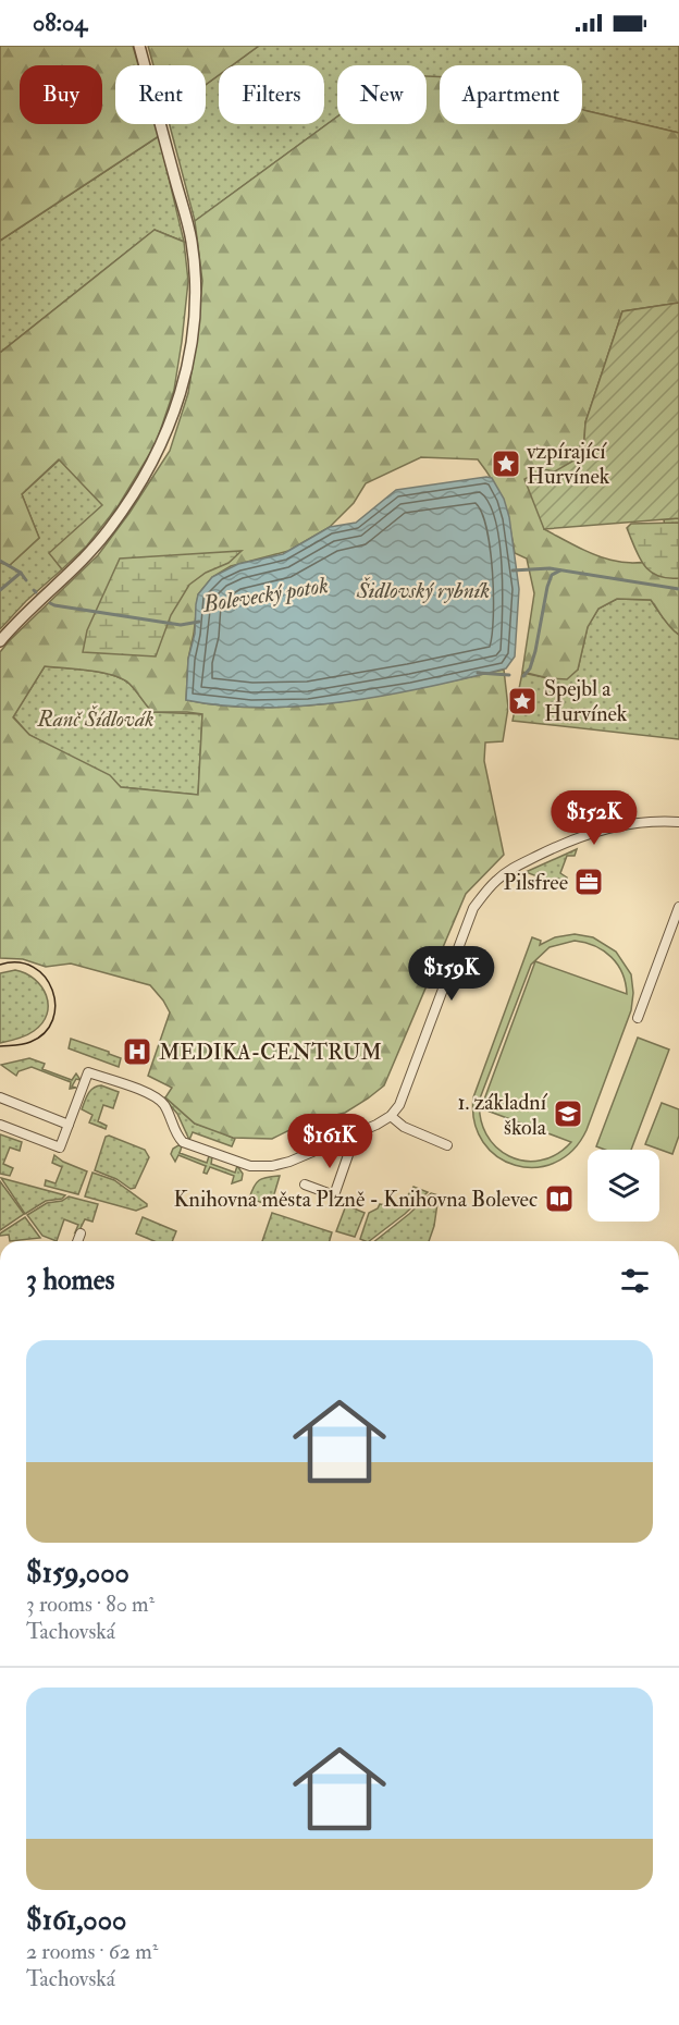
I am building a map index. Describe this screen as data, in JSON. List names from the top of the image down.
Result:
{
  "water": ["Šidlovský rybník", "Bolevecký potok"],
  "parks": ["Ranč Šídlovák"],
  "places": {
    "place": ["vzpírající Hurvínek", "Spejbl a Hurvínek"],
    "office": ["Pilsfree"],
    "hospital": ["MEDIKA-CENTRUM"],
    "school or university": ["1. základní škola"],
    "library": ["Knihovna města Plzně - Knihovna Bolevec"]
  },
  "page": {
    "status": "08:04",
    "chip": [
      "Buy",
      "Rent",
      "Filters",
      "New",
      "Apartment"
    ],
    "price": ["$152K", "$159K", "$161K"],
    "heading": "3 homes",
    "list": [
      {
        "name": "$159,000",
        "note": "3 rooms · 80 m² · Tachovská"
      },
      {
        "name": "$161,000",
        "note": "2 rooms · 62 m² · Tachovská"
      }
    ]
  }
}
